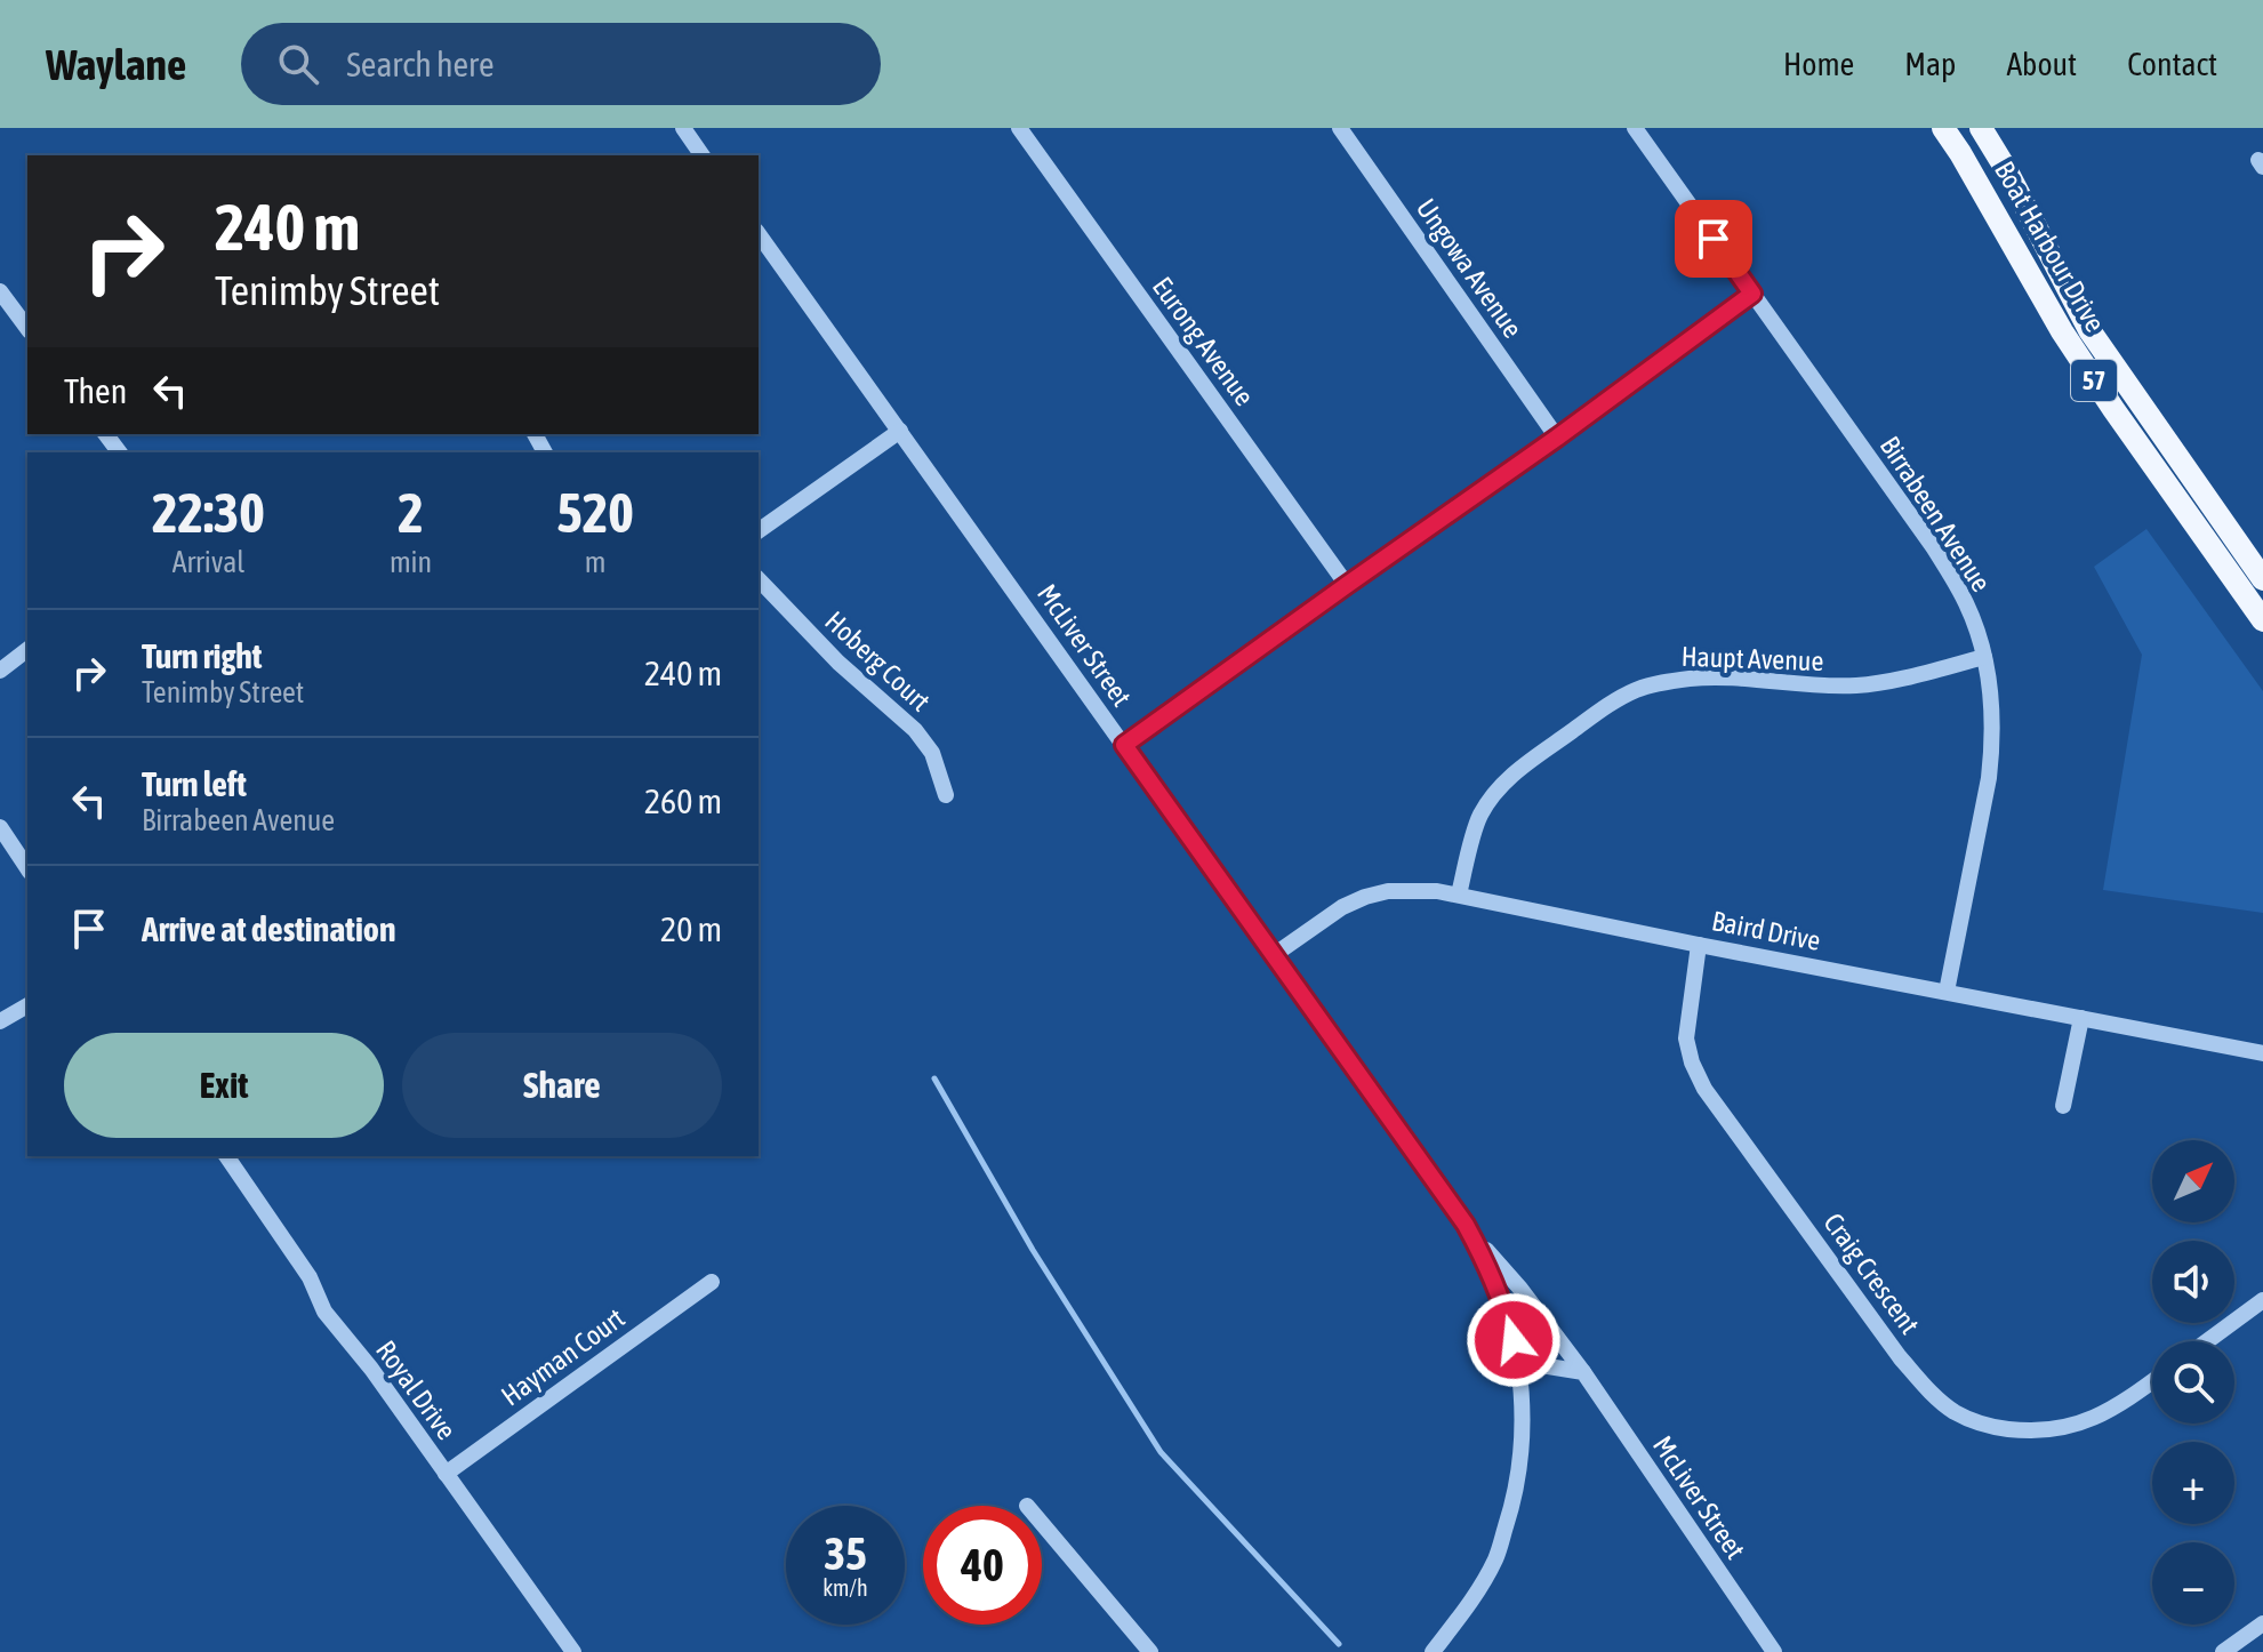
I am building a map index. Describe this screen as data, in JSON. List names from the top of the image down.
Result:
{
  "streets": {
    "main road": ["Boat Harbour Drive", "57"],
    "street": [
      "Ungowa Avenue",
      "Eurong Avenue",
      "Birrabeen Avenue",
      "McLiver Street",
      "Haupt Avenue",
      "Hoberg Court",
      "Baird Drive",
      "Craig Crescent",
      "Hayman Court",
      "Royal Drive"
    ]
  },
  "crossings": [
    ["Birrabeen Avenue", "Haupt Avenue"],
    ["Birrabeen Avenue", "Baird Drive"],
    ["McLiver Street", "Baird Drive"],
    ["Haupt Avenue", "Baird Drive"],
    ["Baird Drive", "Craig Crescent"],
    ["Hayman Court", "Royal Drive"]
  ],
  "north": "top right",
  "page": {
    "header": "Waylane",
    "search": "Search here",
    "nav": [
      "Home",
      "Map",
      "About",
      "Contact"
    ],
    "turn": ["240 m", "Tenimby Street"],
    "then": "Then",
    "eta": [
      "22:30",
      "Arrival",
      "2",
      "min",
      "520",
      "m"
    ],
    "list": [
      {
        "name": "Turn right",
        "note": "Tenimby Street",
        "value": "240 m"
      },
      {
        "name": "Turn left",
        "note": "Birrabeen Avenue",
        "value": "260 m"
      },
      {
        "name": "Arrive at destination",
        "value": "20 m"
      }
    ],
    "buttons": ["Exit", "Share"],
    "map_buttons": ["+", "−"],
    "speed": "35 km/h",
    "limit": "40"
  }
}
